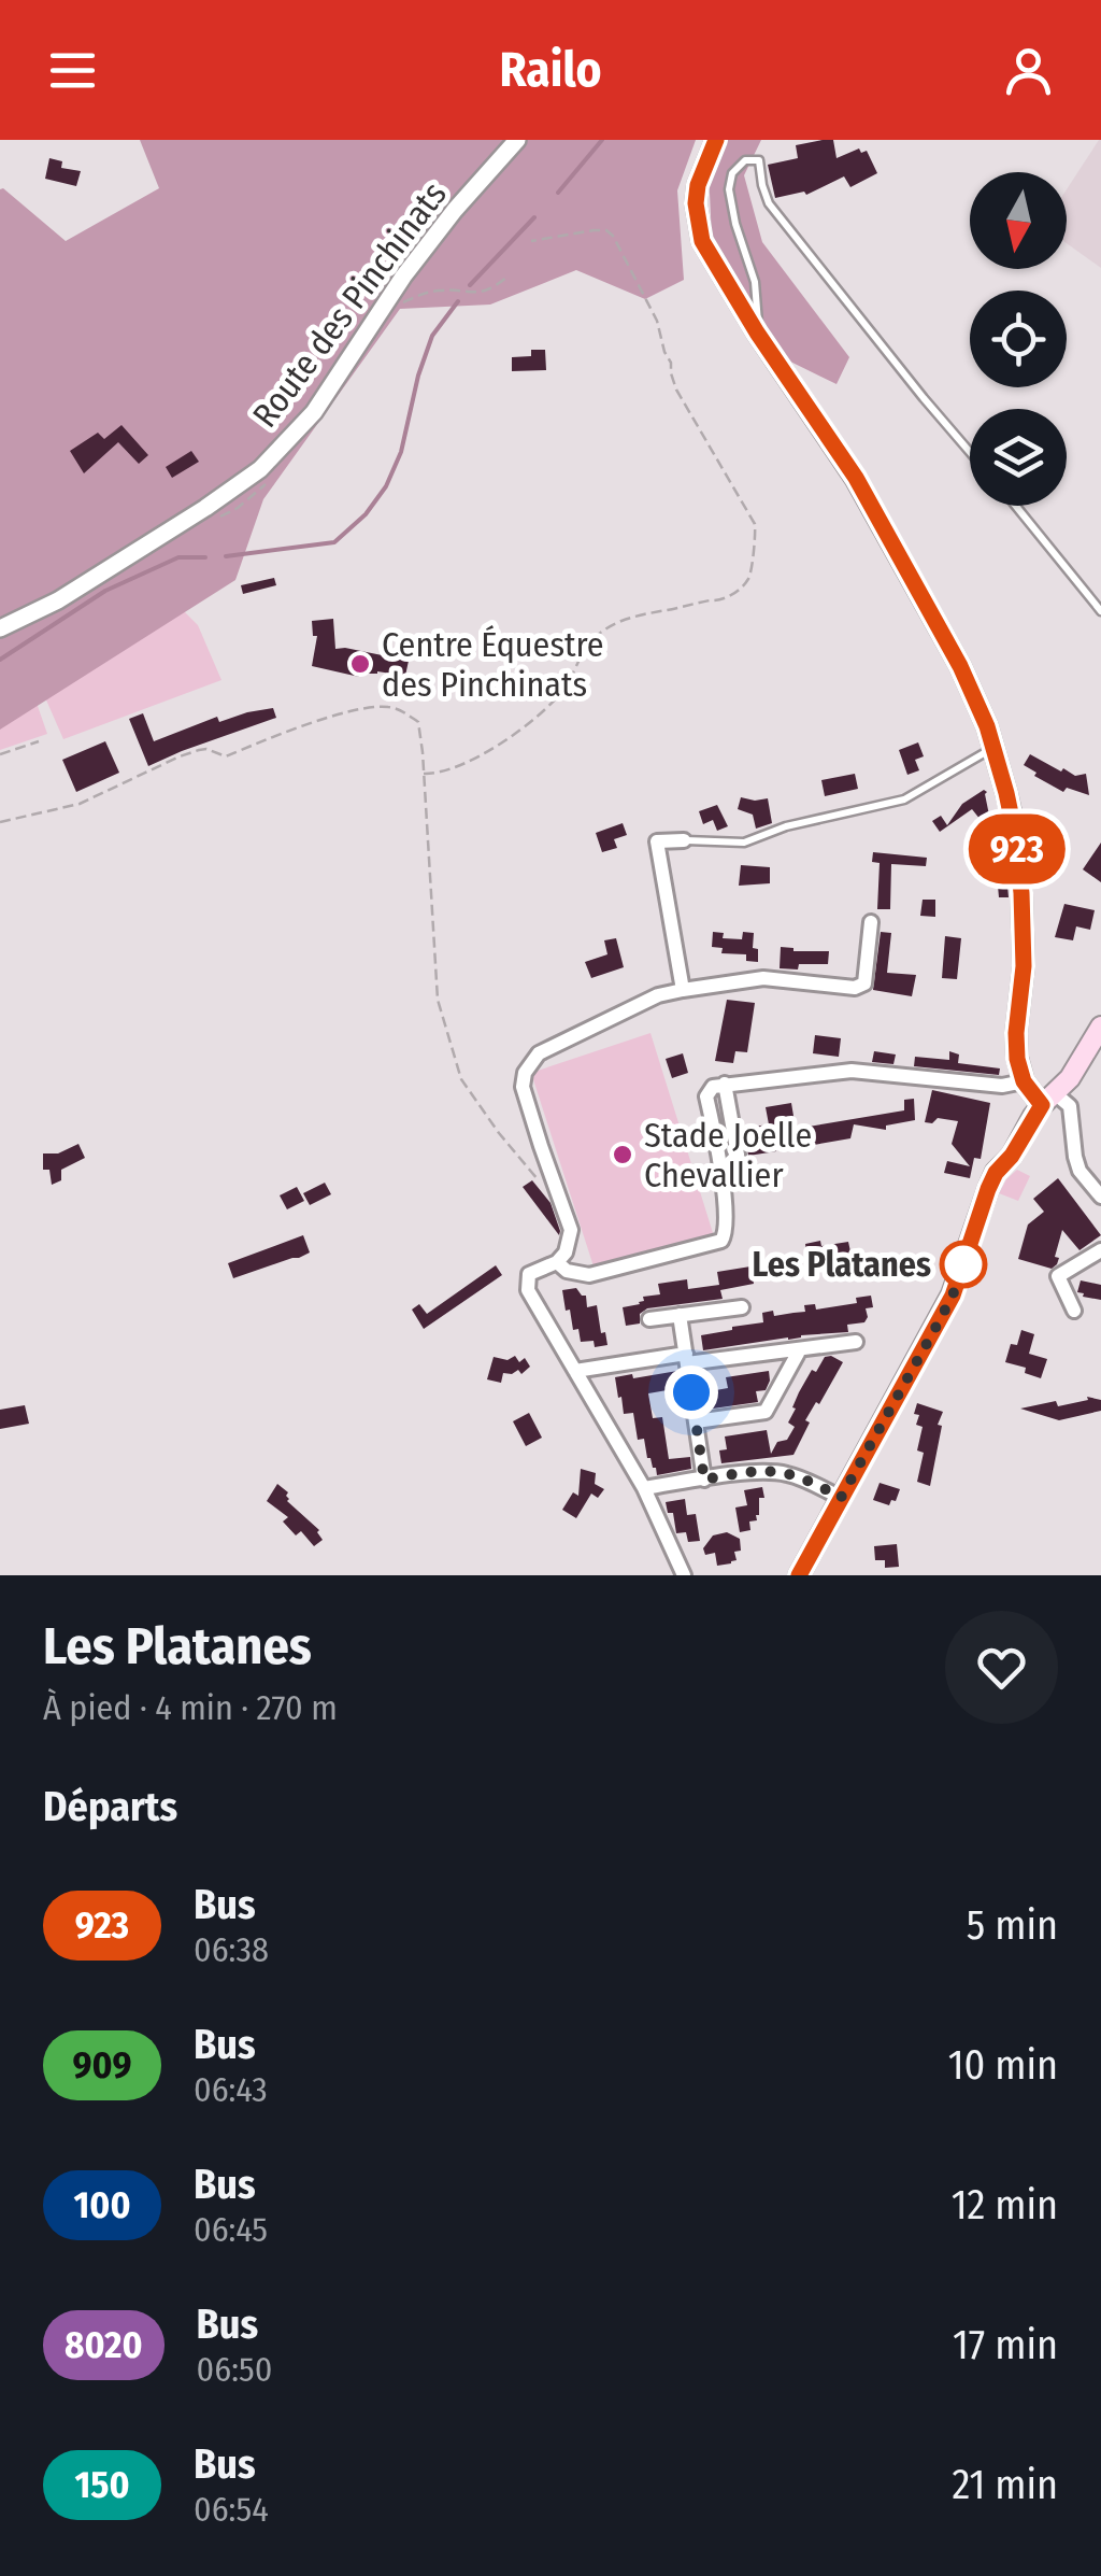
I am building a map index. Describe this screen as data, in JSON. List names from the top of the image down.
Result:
{
  "streets": {
    "street": ["Route des Pinchinats"]
  },
  "places": ["Centre Équestre des Pinchinats", "Stade Joelle Chevallier", "Les Platanes"],
  "lines": ["bus line 923"],
  "north": "bottom",
  "page": {
    "header": "Railo",
    "on_map": "923",
    "heading": [
      ["Les Platanes", "À pied · 4 min · 270 m"],
      "Départs"
    ],
    "list": [
      {
        "mark": "923",
        "name": "Bus",
        "note": "06:38",
        "value": "5 min"
      },
      {
        "mark": "909",
        "name": "Bus",
        "note": "06:43",
        "value": "10 min"
      },
      {
        "mark": "100",
        "name": "Bus",
        "note": "06:45",
        "value": "12 min"
      },
      {
        "mark": "8020",
        "name": "Bus",
        "note": "06:50",
        "value": "17 min"
      },
      {
        "mark": "150",
        "name": "Bus",
        "note": "06:54",
        "value": "21 min"
      }
    ]
  }
}
